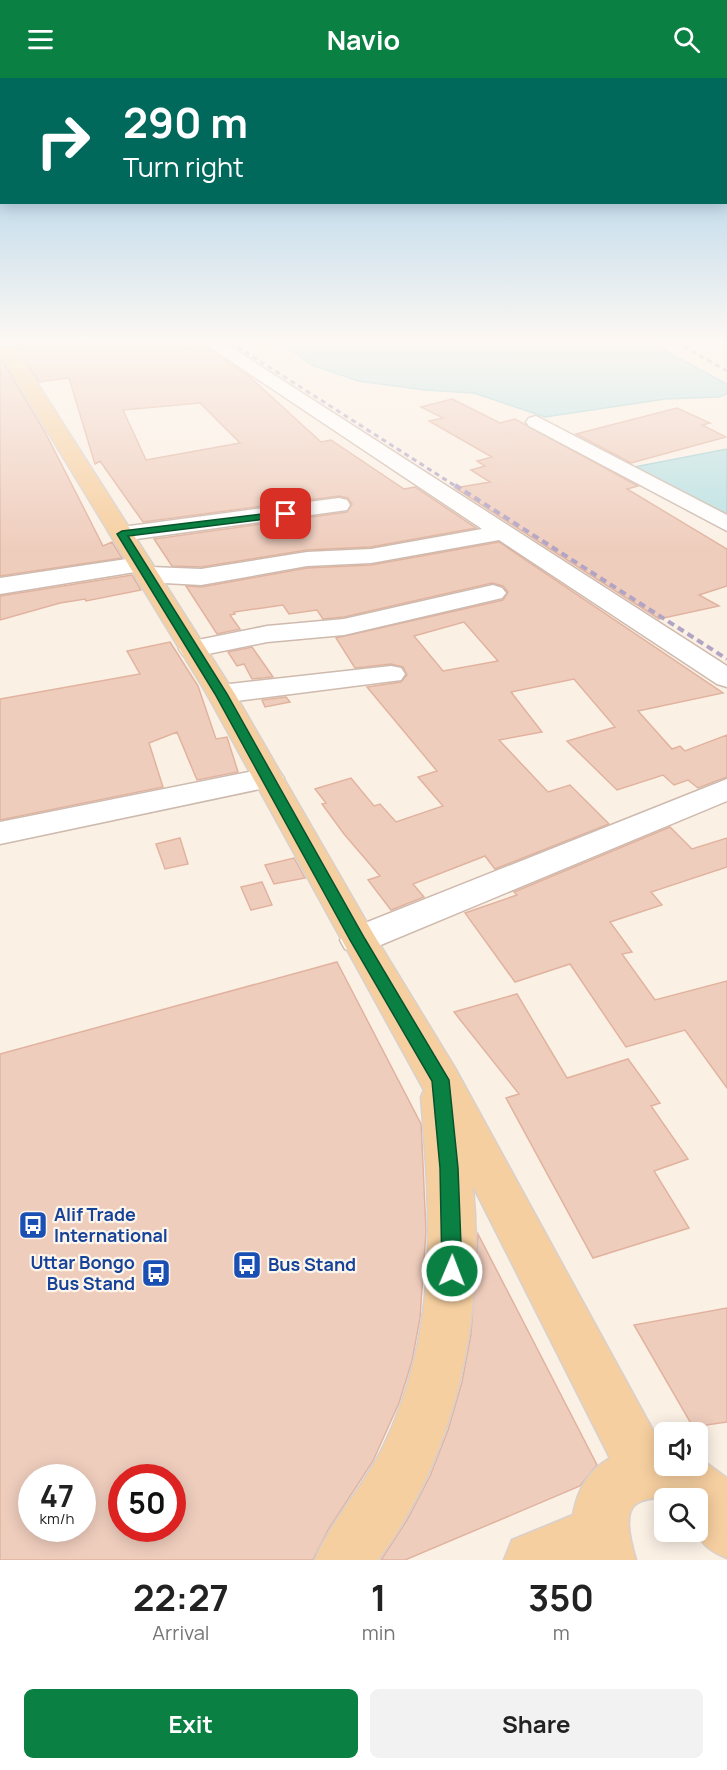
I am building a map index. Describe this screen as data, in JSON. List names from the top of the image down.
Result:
{
  "places": {
    "bus stop": ["Alif Trade International", "Bus Stand", "Uttar Bongo Bus Stand"]
  },
  "page": {
    "header": "Navio",
    "turn": ["290 m", "Turn right"],
    "speed": "47 km/h",
    "limit": "50",
    "eta": [
      "22:27",
      "Arrival",
      "1",
      "min",
      "350",
      "m"
    ],
    "buttons": ["Exit", "Share"]
  }
}
